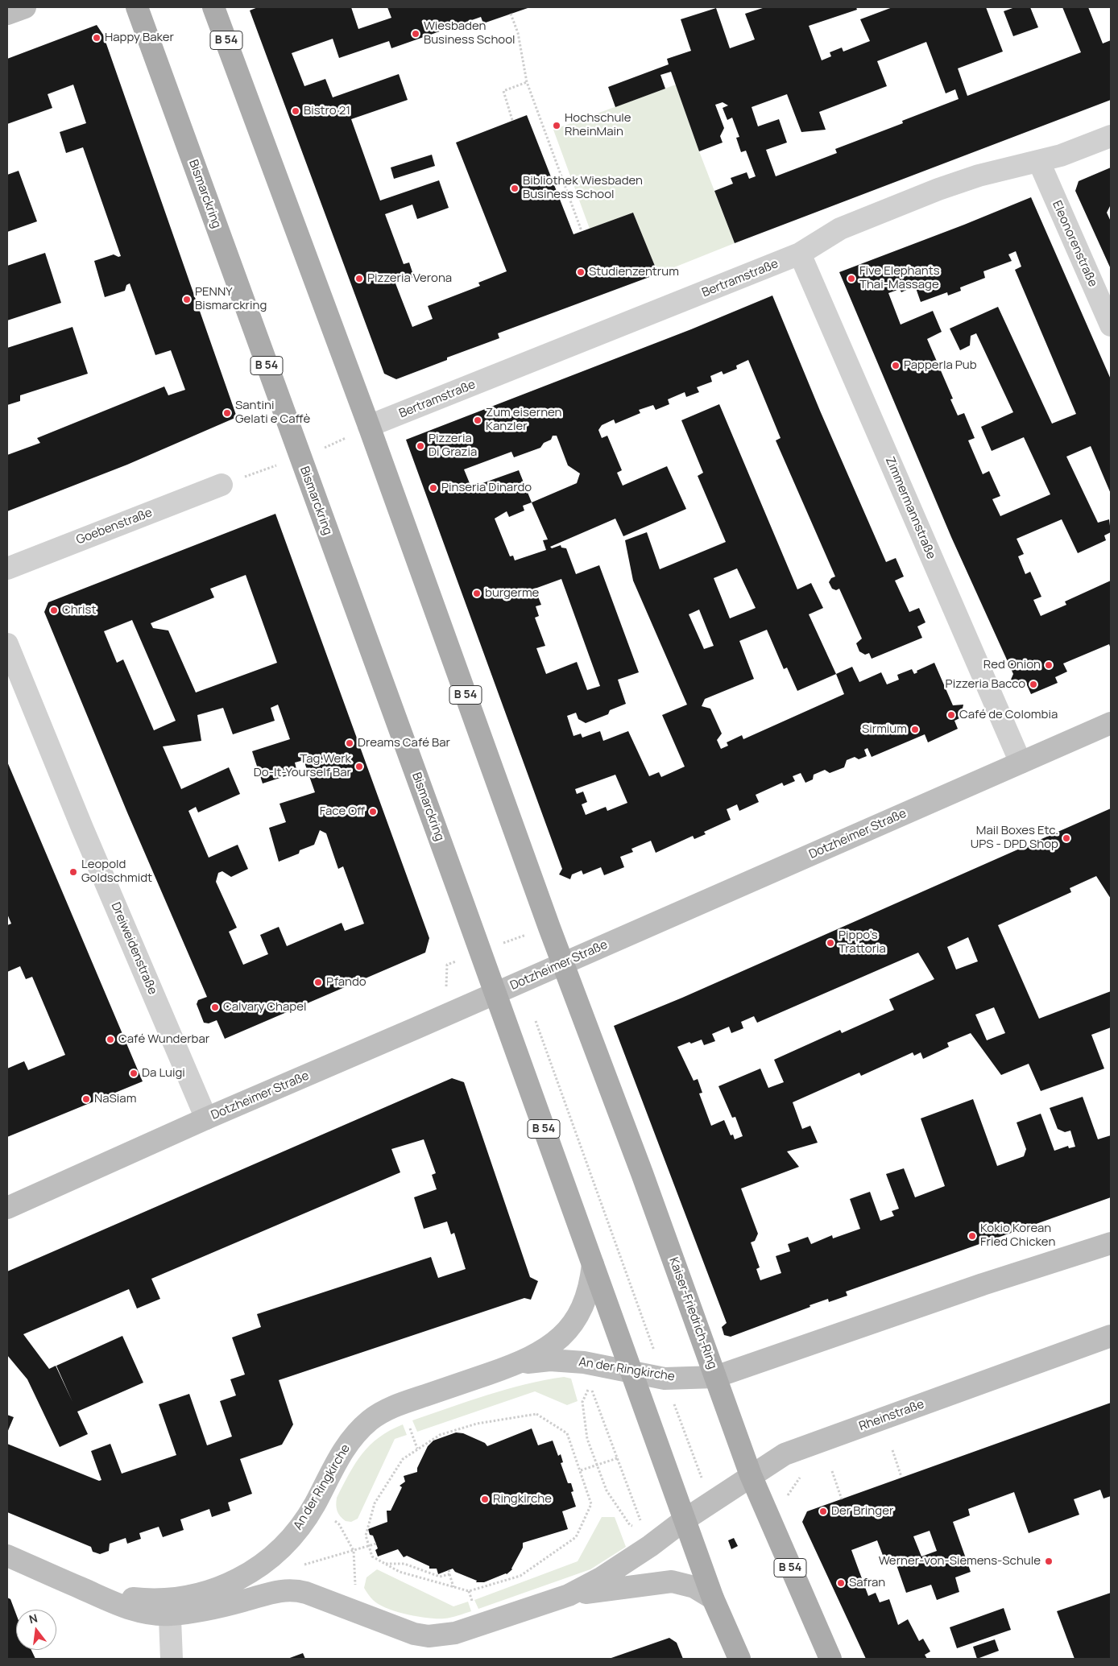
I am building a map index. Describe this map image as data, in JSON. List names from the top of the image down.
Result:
{
  "streets": {
    "main road": [
      "B 54",
      "Bismarckring",
      "Dotzheimer Straße",
      "Kaiser-Friedrich-Ring",
      "An der Ringkirche",
      "Rheinstraße"
    ],
    "street": [
      "Eleonorenstraße",
      "Bertramstraße",
      "Zimmermannstraße",
      "Goebenstraße",
      "Dreiweidenstraße"
    ]
  },
  "crossings": [
    ["B 54", "Bismarckring"],
    ["B 54", "Bertramstraße"],
    ["B 54", "Dotzheimer Straße"],
    ["B 54", "Kaiser-Friedrich-Ring"],
    ["B 54", "An der Ringkirche"],
    ["B 54", "Rheinstraße"],
    ["Bismarckring", "Dotzheimer Straße"],
    ["Eleonorenstraße", "Bertramstraße"],
    ["Bertramstraße", "Zimmermannstraße"],
    ["Zimmermannstraße", "Dotzheimer Straße"],
    ["Dotzheimer Straße", "Dreiweidenstraße"],
    ["Dotzheimer Straße", "Kaiser-Friedrich-Ring"],
    ["Kaiser-Friedrich-Ring", "An der Ringkirche"],
    ["Kaiser-Friedrich-Ring", "Rheinstraße"]
  ],
  "places": [
    "Wiesbaden Business School",
    "Happy Baker",
    "Bistro 21",
    "Hochschule RheinMain",
    "Bibliothek Wiesbaden Business School",
    "Studienzentrum",
    "Pizzeria Verona",
    "Five Elephants Thai-Massage",
    "PENNY Bismarckring",
    "Papperla Pub",
    "Santini Gelati e Caffè",
    "Zum eisernen Kanzler",
    "Pizzeria Di Grazia",
    "Pinseria Dinardo",
    "burgerme",
    "Christ",
    "Red Onion",
    "Pizzeria Bacco",
    "Café de Colombia",
    "Sirmium",
    "Dreams Café Bar",
    "Tag.Werk Do-It-Yourself Bar",
    "Face Off",
    "Mail Boxes Etc. UPS - DPD Shop",
    "Leopold Goldschmidt",
    "Pippo's Trattoria",
    "Pfando",
    "Calvary Chapel",
    "Café Wunderbar",
    "Da Luigi",
    "NaSiam",
    "Kokio Korean Fried Chicken",
    "Ringkirche",
    "Der Bringer",
    "Werner-von-Siemens-Schule",
    "Safran"
  ],
  "north": "top"
}
